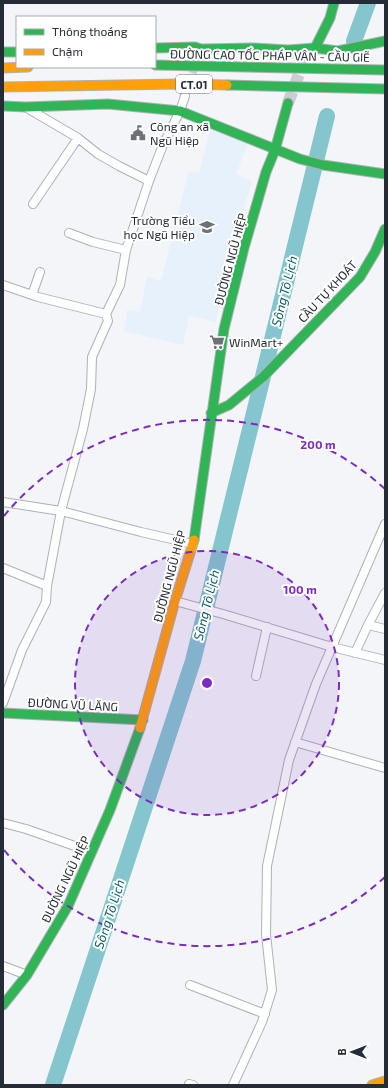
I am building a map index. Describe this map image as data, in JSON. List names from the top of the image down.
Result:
{
  "streets": {
    "main road": [
      "ĐƯỜNG CAO TỐC PHÁP VÂN - CẦU GIẼ",
      "CT.01",
      "ĐƯỜNG NGŨ HIỆP",
      "CẦU TỰ KHOÁT",
      "ĐƯỜNG VŨ LĂNG"
    ]
  },
  "crossings": [
    ["ĐƯỜNG NGŨ HIỆP", "CẦU TỰ KHOÁT"],
    ["ĐƯỜNG NGŨ HIỆP", "ĐƯỜNG VŨ LĂNG"]
  ],
  "water": ["Sông Tô Lịch"],
  "places": {
    "public building": ["Công an xã Ngũ Hiệp"],
    "school or university": ["Trường Tiểu học Ngũ Hiệp"],
    "supermarket": ["WinMart+"]
  },
  "legend": ["Thông thoáng", "Chậm"],
  "north": "left",
  "rings": ["200 m", "100 m"]
}
